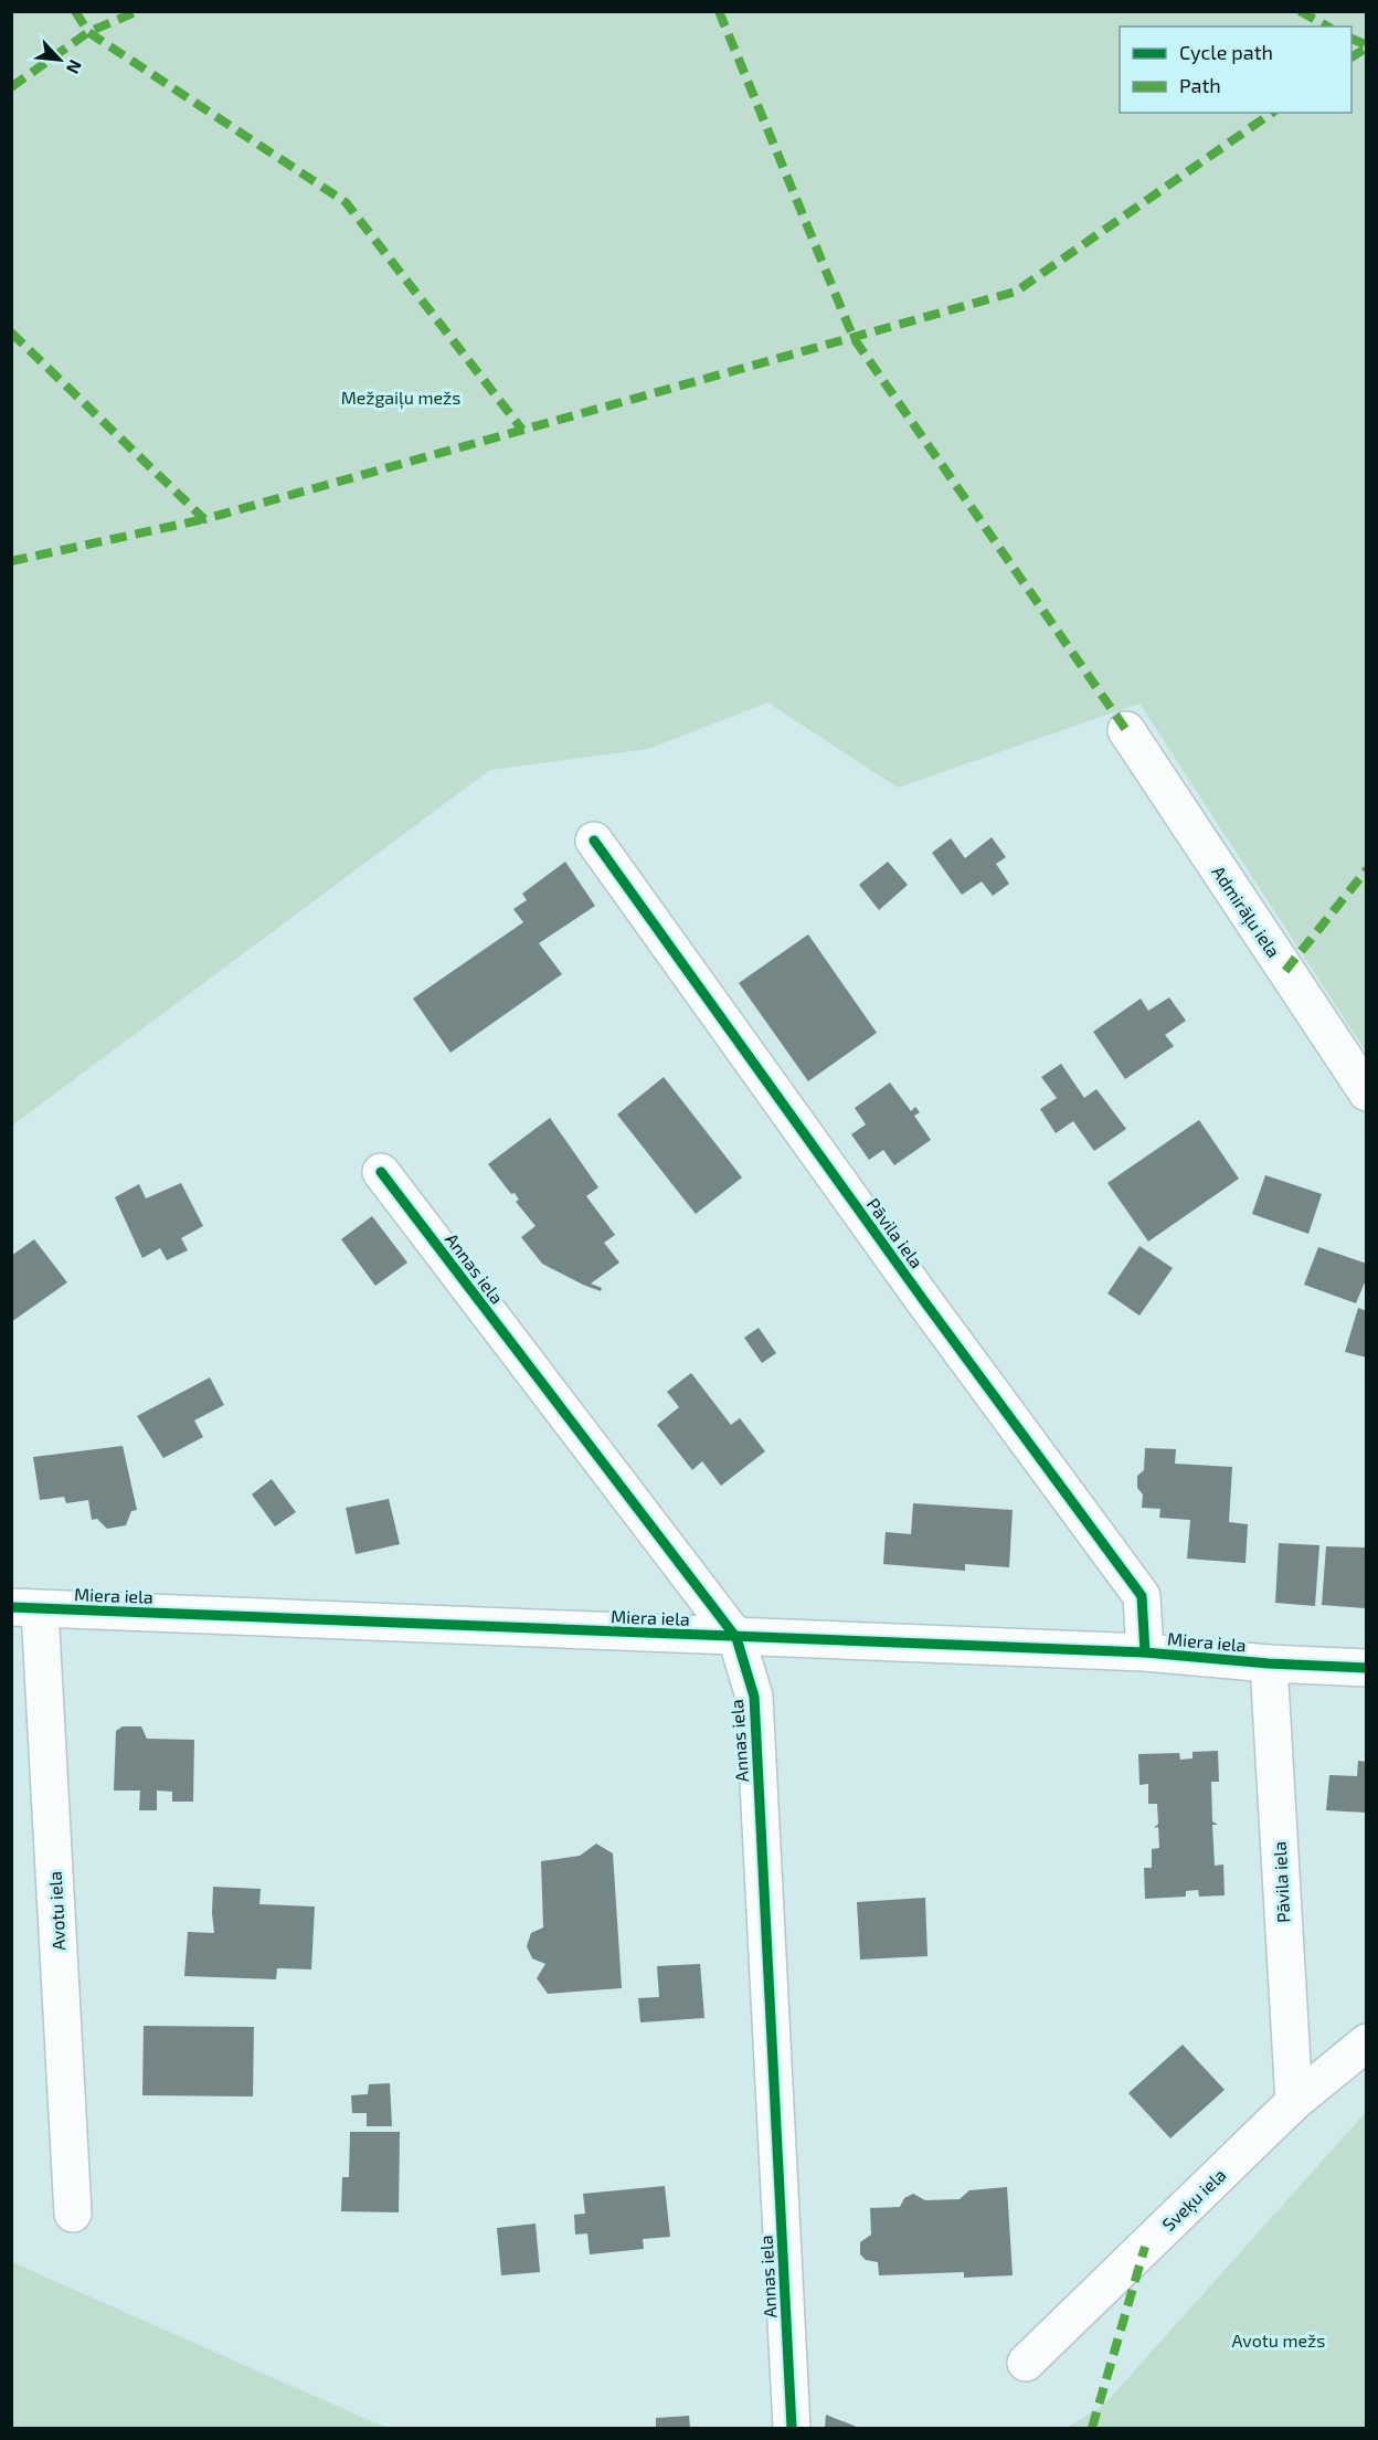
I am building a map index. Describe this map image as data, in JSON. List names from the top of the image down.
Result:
{
  "streets": {
    "street": [
      "Admirāļu iela",
      "Pāvila iela",
      "Annas iela",
      "Miera iela",
      "Avotu iela",
      "Sveķu iela"
    ]
  },
  "crossings": [
    ["Pāvila iela", "Miera iela"],
    ["Pāvila iela", "Sveķu iela"],
    ["Annas iela", "Miera iela"],
    ["Miera iela", "Avotu iela"]
  ],
  "parks": ["Mežgaiļu mežs", "Avotu mežs"],
  "legend": ["Cycle path", "Path"],
  "north": "bottom right"
}
